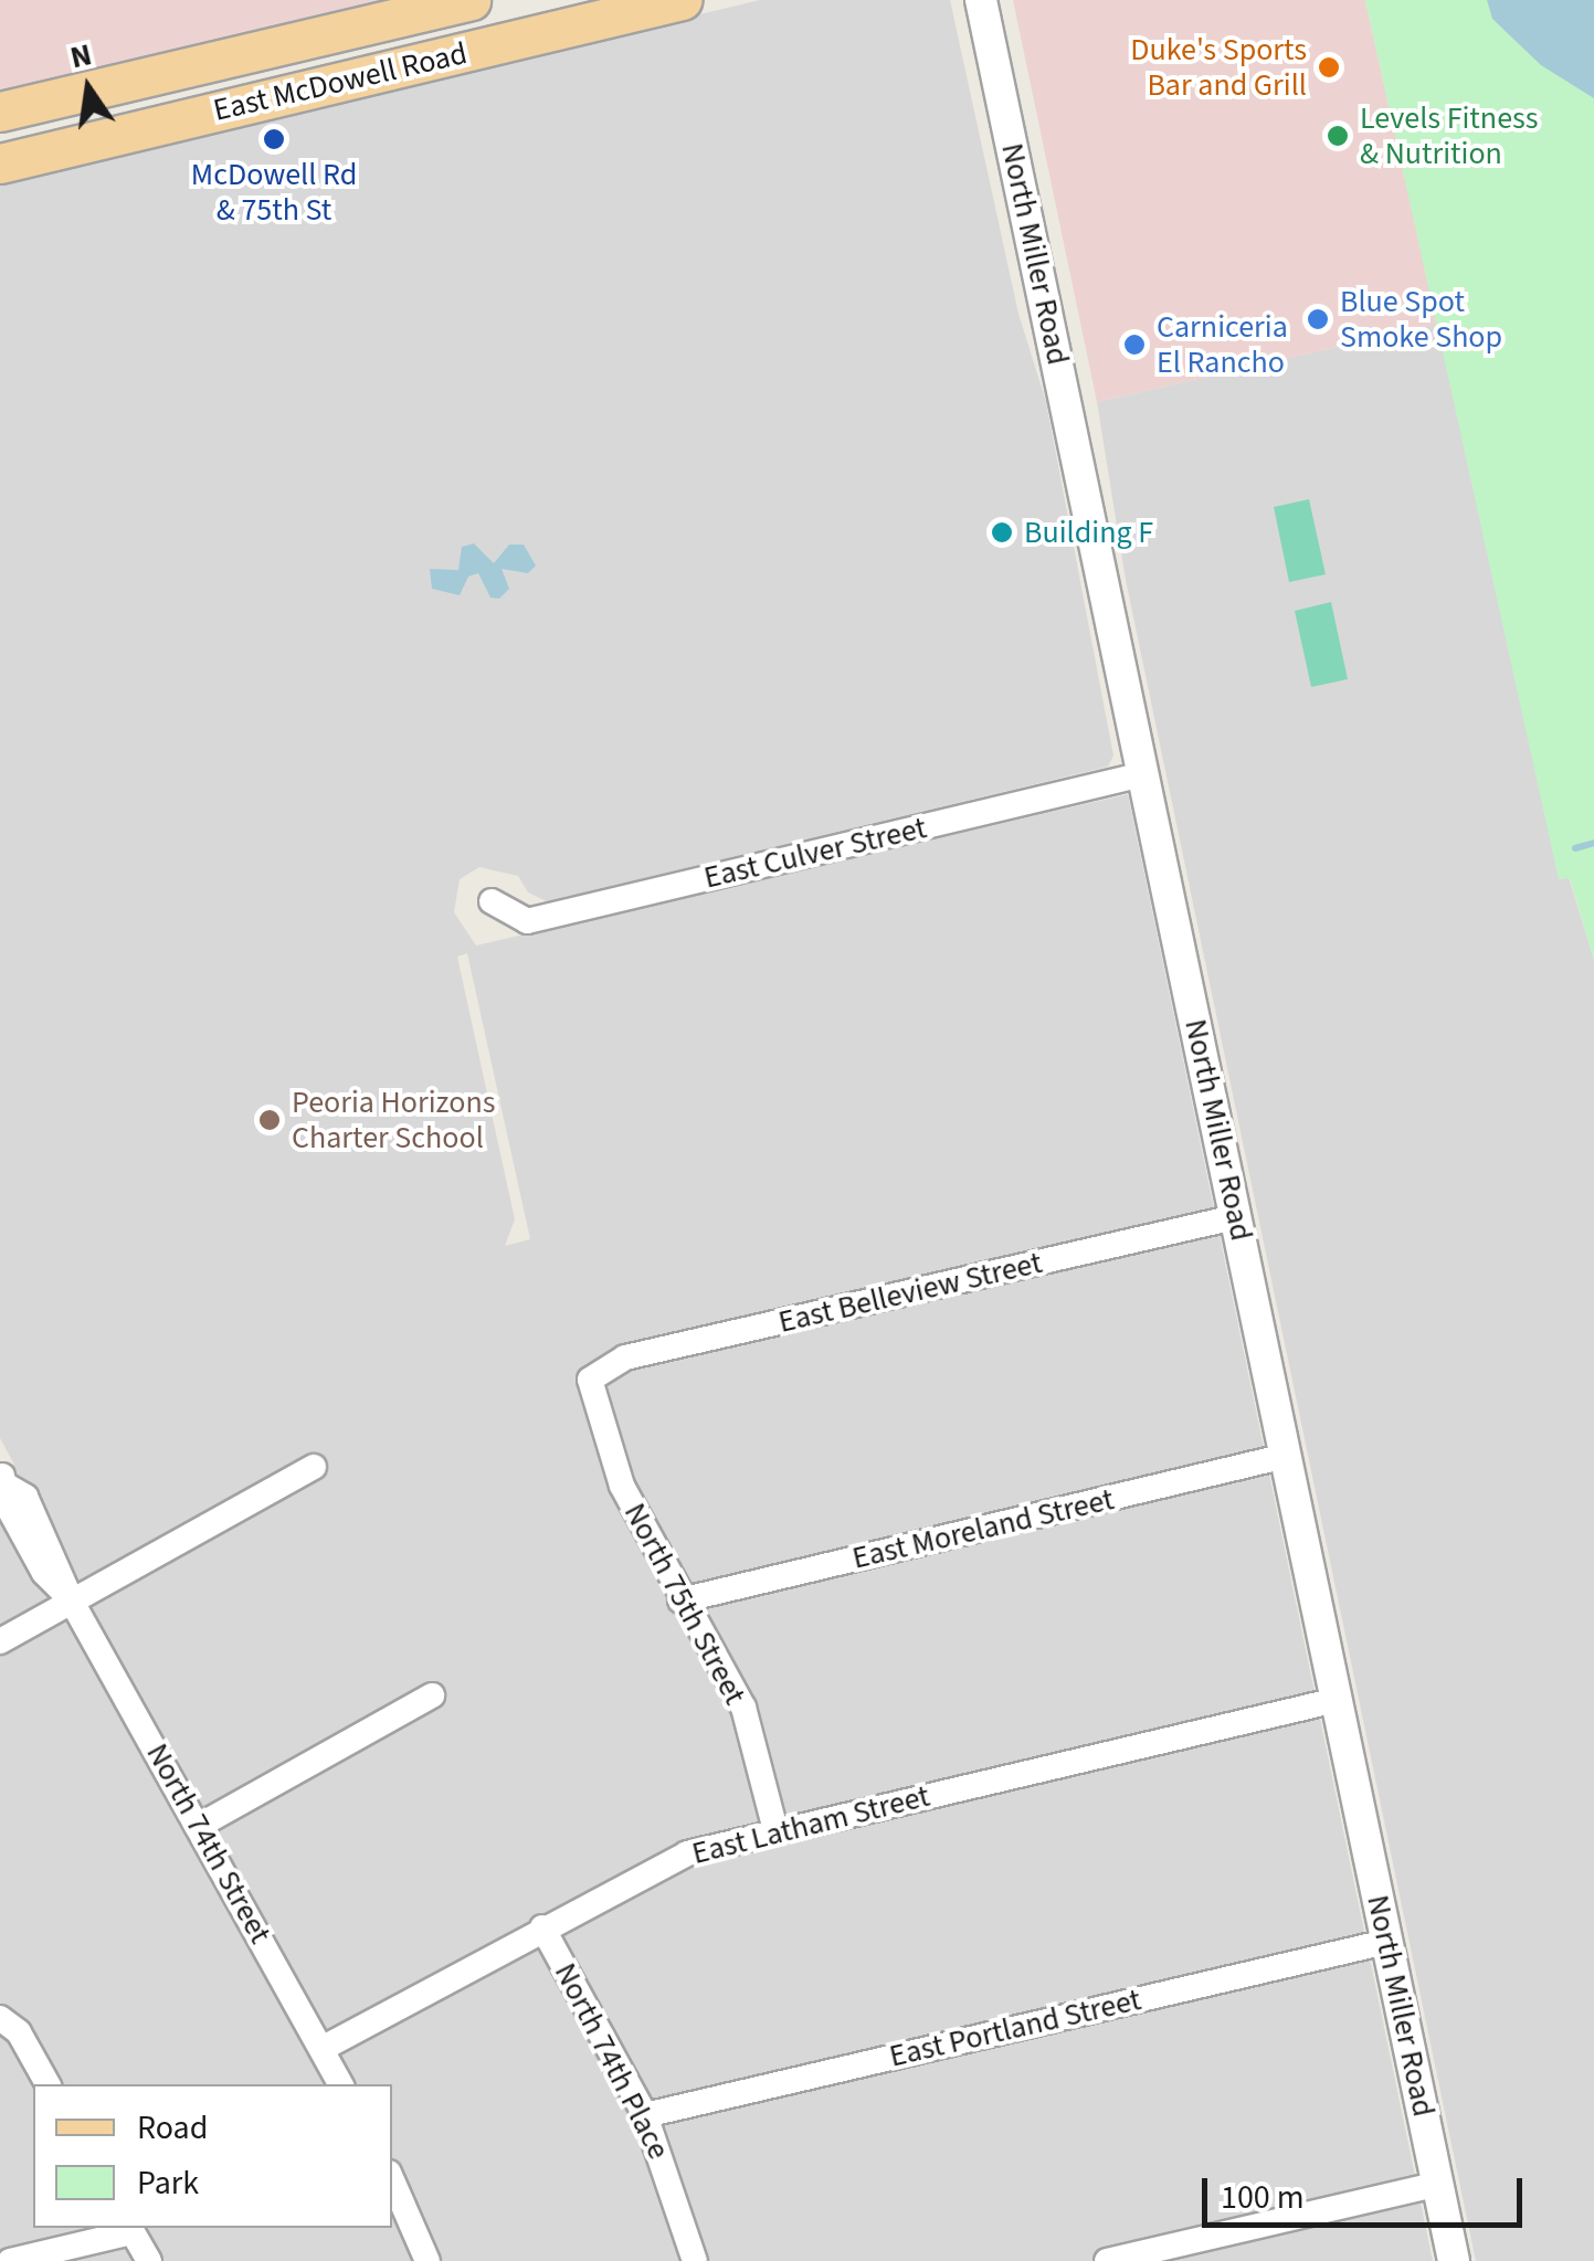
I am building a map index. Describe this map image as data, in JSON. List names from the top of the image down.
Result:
{
  "streets": {
    "main road": ["East McDowell Road"],
    "street": [
      "North Miller Road",
      "East Culver Street",
      "East Belleview Street",
      "East Moreland Street",
      "North 75th Street",
      "East Latham Street",
      "North 74th Street",
      "East Portland Street",
      "North 74th Place"
    ]
  },
  "crossings": [
    ["North Miller Road", "East Culver Street"],
    ["North Miller Road", "East Belleview Street"],
    ["North Miller Road", "East Moreland Street"],
    ["North Miller Road", "East Latham Street"],
    ["North Miller Road", "East Portland Street"],
    ["East Belleview Street", "North 75th Street"],
    ["East Moreland Street", "North 75th Street"],
    ["North 75th Street", "East Latham Street"],
    ["East Latham Street", "North 74th Street"],
    ["East Latham Street", "North 74th Place"],
    ["East Portland Street", "North 74th Place"]
  ],
  "places": [
    "Duke's Sports Bar and Grill",
    "Levels Fitness & Nutrition",
    "McDowell Rd & 75th St",
    "Blue Spot Smoke Shop",
    "Carniceria El Rancho",
    "Building F",
    "Peoria Horizons Charter School"
  ],
  "legend": ["Road", "Park"],
  "scale_bar": "100 m",
  "north": "top"
}
